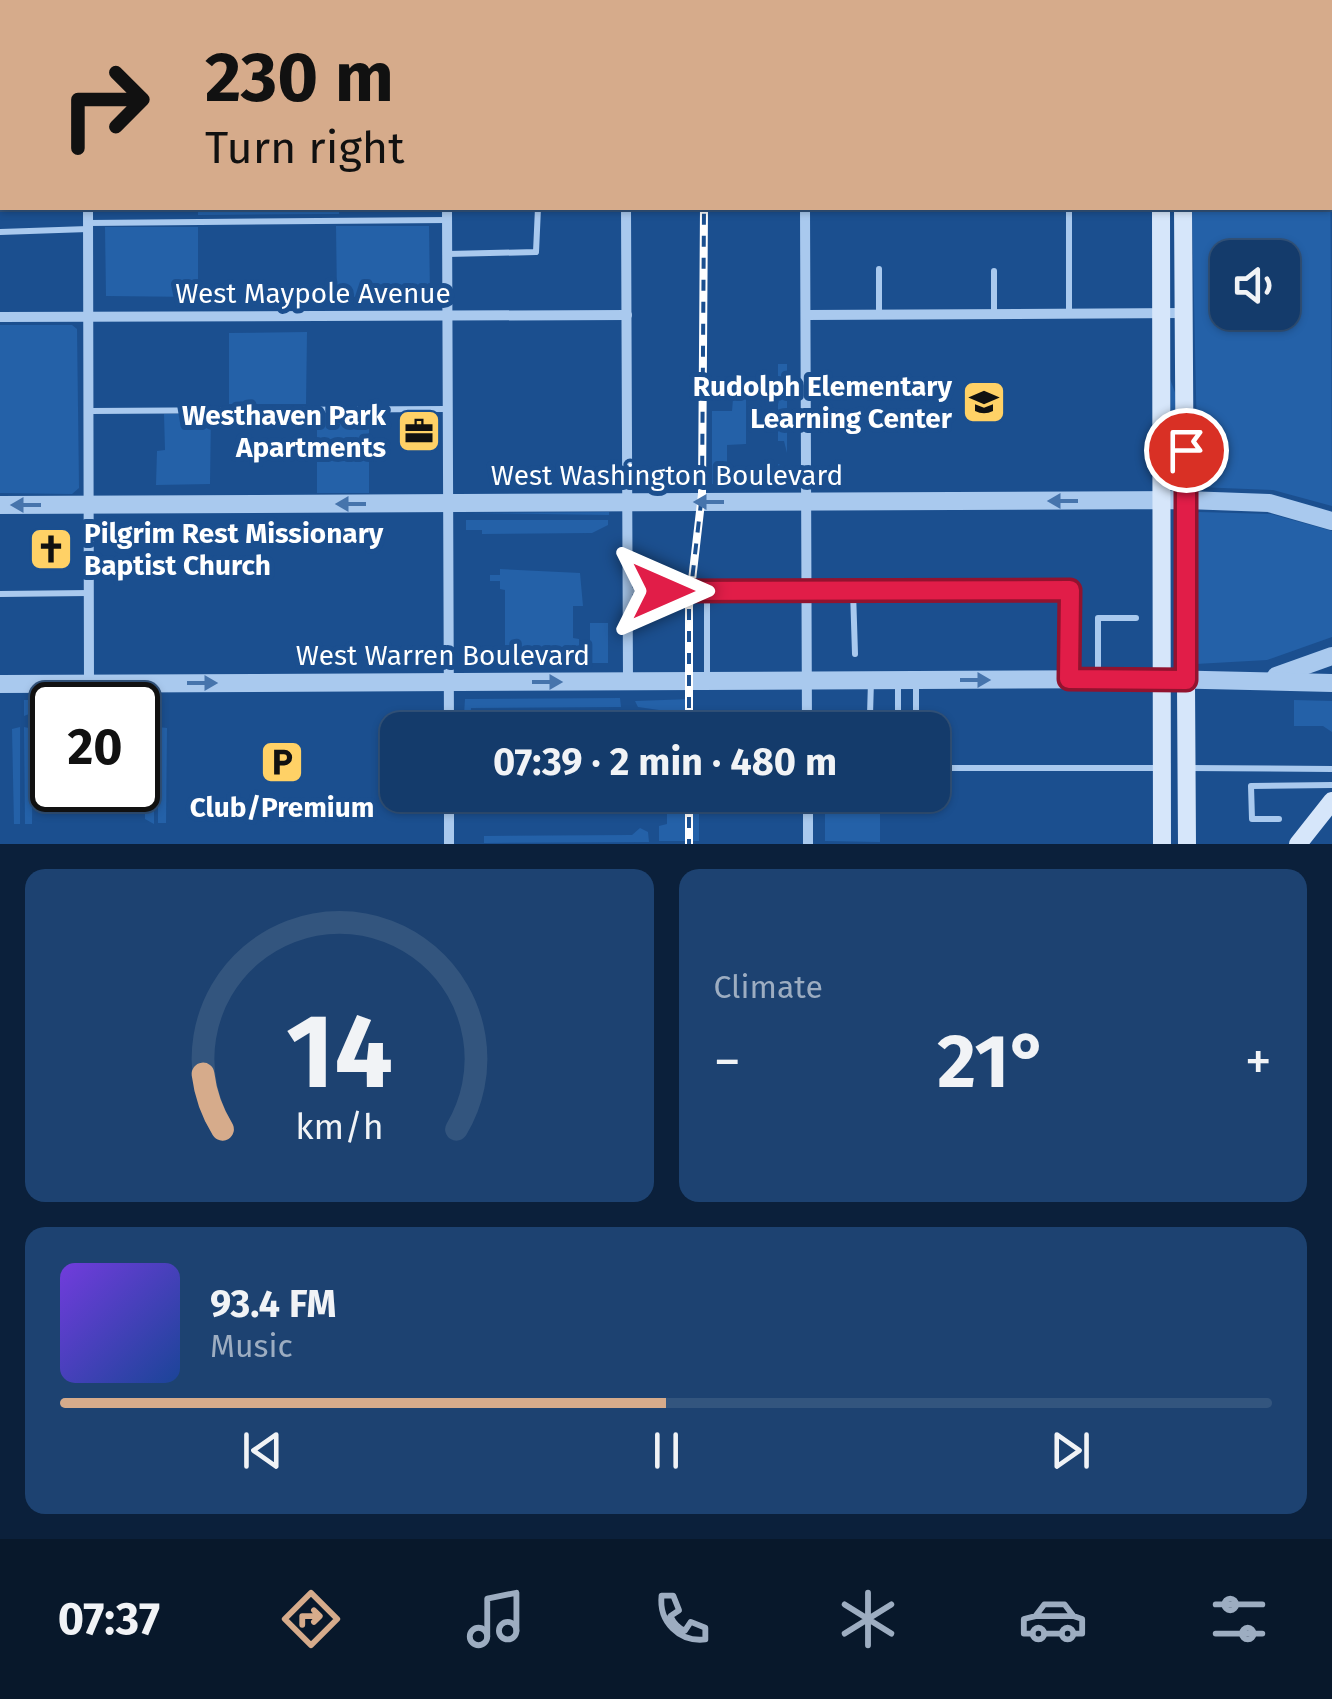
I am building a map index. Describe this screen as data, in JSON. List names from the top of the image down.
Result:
{
  "streets": {
    "street": ["West Maypole Avenue", "West Washington Boulevard", "West Warren Boulevard"]
  },
  "one_way": ["West Washington Boulevard", "West Warren Boulevard"],
  "places": {
    "school or university": ["Rudolph Elementary Learning Center"],
    "office": ["Westhaven Park Apartments"],
    "church": ["Pilgrim Rest Missionary Baptist Church"],
    "parking": ["Club/Premium"]
  },
  "page": {
    "turn": ["230 m", "Turn right"],
    "limit": "20",
    "trip": "07:39 · 2 min · 480 m",
    "tile": "Climate",
    "heat": ["−", "21°", "+"],
    "song": ["93.4 FM", "Music"],
    "tabs": "07:37",
    "gauge": ["14", "km/h"]
  }
}
